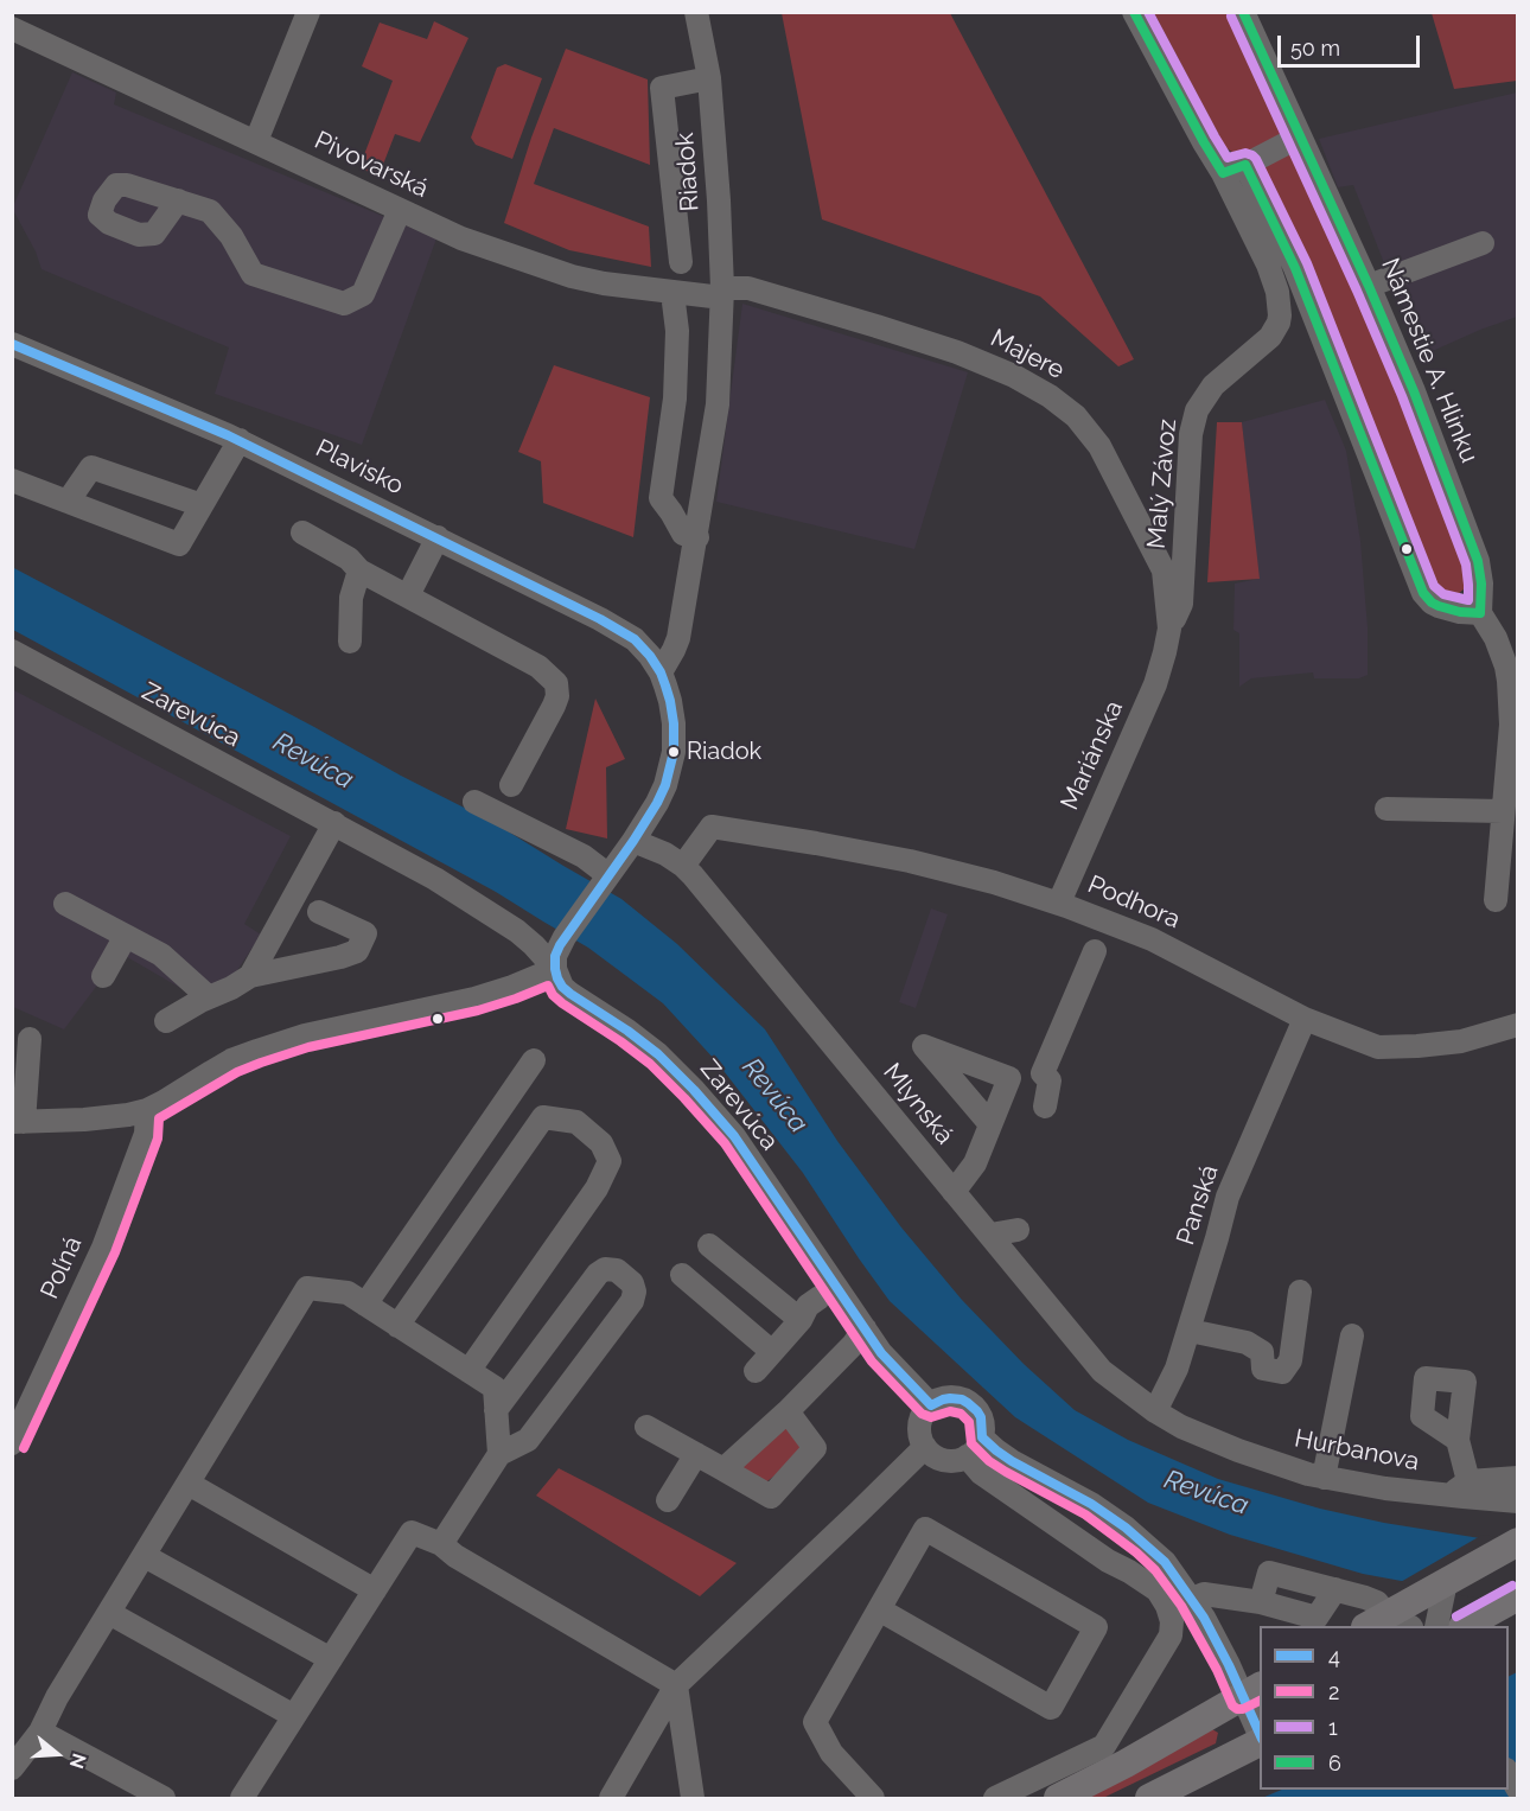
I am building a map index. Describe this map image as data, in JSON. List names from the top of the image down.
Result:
{
  "streets": {
    "street": [
      "Pivovarská",
      "Riadok",
      "Majere",
      "Námestie A. Hlinku",
      "Plavisko",
      "Malý Závoz",
      "Zarevúca",
      "Mariánska",
      "Podhora",
      "Mlynská",
      "Panská",
      "Poľná",
      "Hurbanova"
    ]
  },
  "crossings": [
    ["Pivovarská", "Riadok"],
    ["Pivovarská", "Majere"],
    ["Riadok", "Majere"],
    ["Riadok", "Plavisko"],
    ["Majere", "Malý Závoz"],
    ["Majere", "Mariánska"],
    ["Malý Závoz", "Mariánska"],
    ["Mariánska", "Podhora"],
    ["Podhora", "Mlynská"],
    ["Podhora", "Panská"],
    ["Mlynská", "Panská"],
    ["Mlynská", "Hurbanova"],
    ["Panská", "Hurbanova"]
  ],
  "water": ["Revúca"],
  "places": ["Riadok"],
  "lines": [
    "transit line 1",
    "transit line 6",
    "transit line 4",
    "transit line 2"
  ],
  "legend": [
    "4",
    "2",
    "1",
    "6"
  ],
  "scale_bar": "50 m",
  "north": "right"
}
